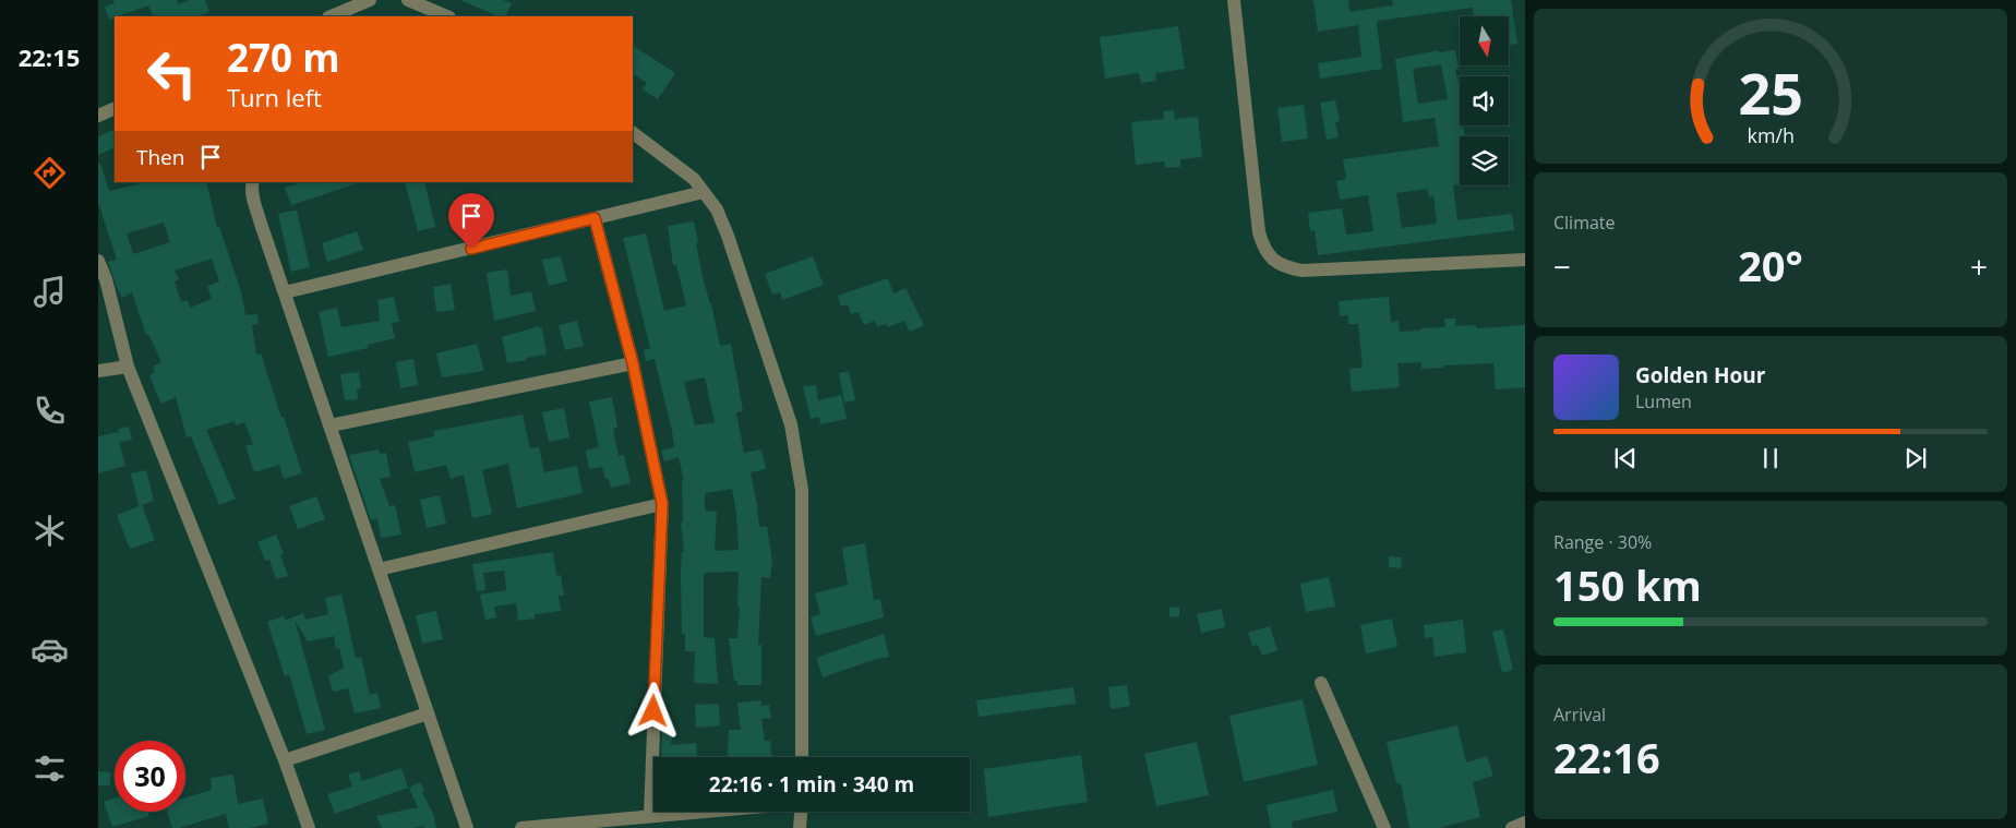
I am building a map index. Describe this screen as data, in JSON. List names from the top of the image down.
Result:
{
  "north": "bottom",
  "page": {
    "tabs": "22:15",
    "turn": ["270 m", "Turn left"],
    "then": "Then",
    "tile": [
      "Climate",
      ["Range · 30%", "150 km"],
      ["Arrival", "22:16"]
    ],
    "heat": ["−", "20°", "+"],
    "song": ["Golden Hour", "Lumen"],
    "limit": "30",
    "trip": "22:16 · 1 min · 340 m",
    "gauge": ["25", "km/h"]
  }
}
